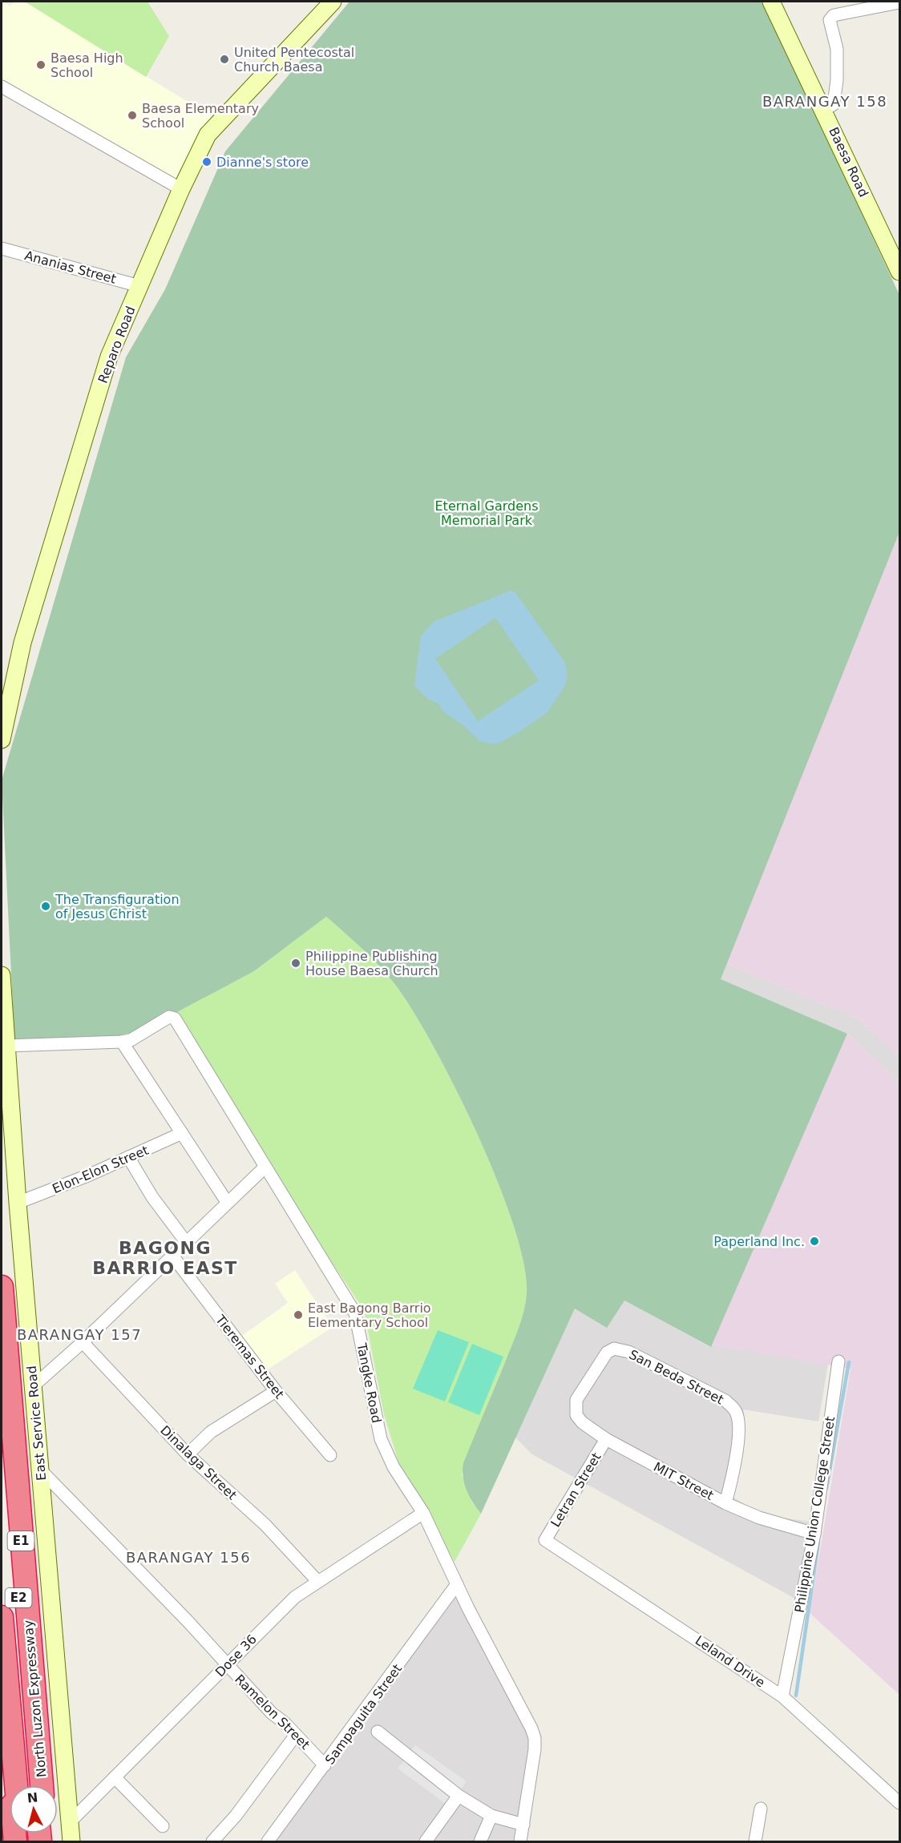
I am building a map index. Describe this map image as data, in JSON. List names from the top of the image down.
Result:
{
  "streets": {
    "highway": ["E1", "E2", "North Luzon Expressway"],
    "street": [
      "Baesa Road",
      "Ananias Street",
      "Reparo Road",
      "Elon-Elon Street",
      "Tieremas Street",
      "San Beda Street",
      "Tangke Road",
      "East Service Road",
      "Dinalaga Street",
      "MIT Street",
      "Letran Street",
      "Philippine Union College Street",
      "Dose 36",
      "Leland Drive",
      "Ramelon Street",
      "Sampaguita Street"
    ]
  },
  "crossings": [
    ["Ananias Street", "Reparo Road"],
    ["Elon-Elon Street", "East Service Road"],
    ["San Beda Street", "MIT Street"],
    ["Tangke Road", "Dose 36"],
    ["Tangke Road", "Sampaguita Street"],
    ["East Service Road", "Dose 36"],
    ["East Service Road", "Ramelon Street"],
    ["Dinalaga Street", "Dose 36"],
    ["MIT Street", "Letran Street"],
    ["MIT Street", "Philippine Union College Street"],
    ["Letran Street", "Leland Drive"],
    ["Philippine Union College Street", "Leland Drive"],
    ["Dose 36", "Ramelon Street"],
    ["Ramelon Street", "Sampaguita Street"]
  ],
  "districts": [
    "BARANGAY 158",
    "BAGONG BARRIO EAST",
    "BARANGAY 157",
    "BARANGAY 156"
  ],
  "parks": ["Eternal Gardens Memorial Park"],
  "places": [
    "United Pentecostal Church Baesa",
    "Baesa High School",
    "Baesa Elementary School",
    "Dianne's store",
    "The Transfiguration of Jesus Christ",
    "Philippine Publishing House Baesa Church",
    "Paperland Inc.",
    "East Bagong Barrio Elementary School"
  ],
  "north": "top"
}
